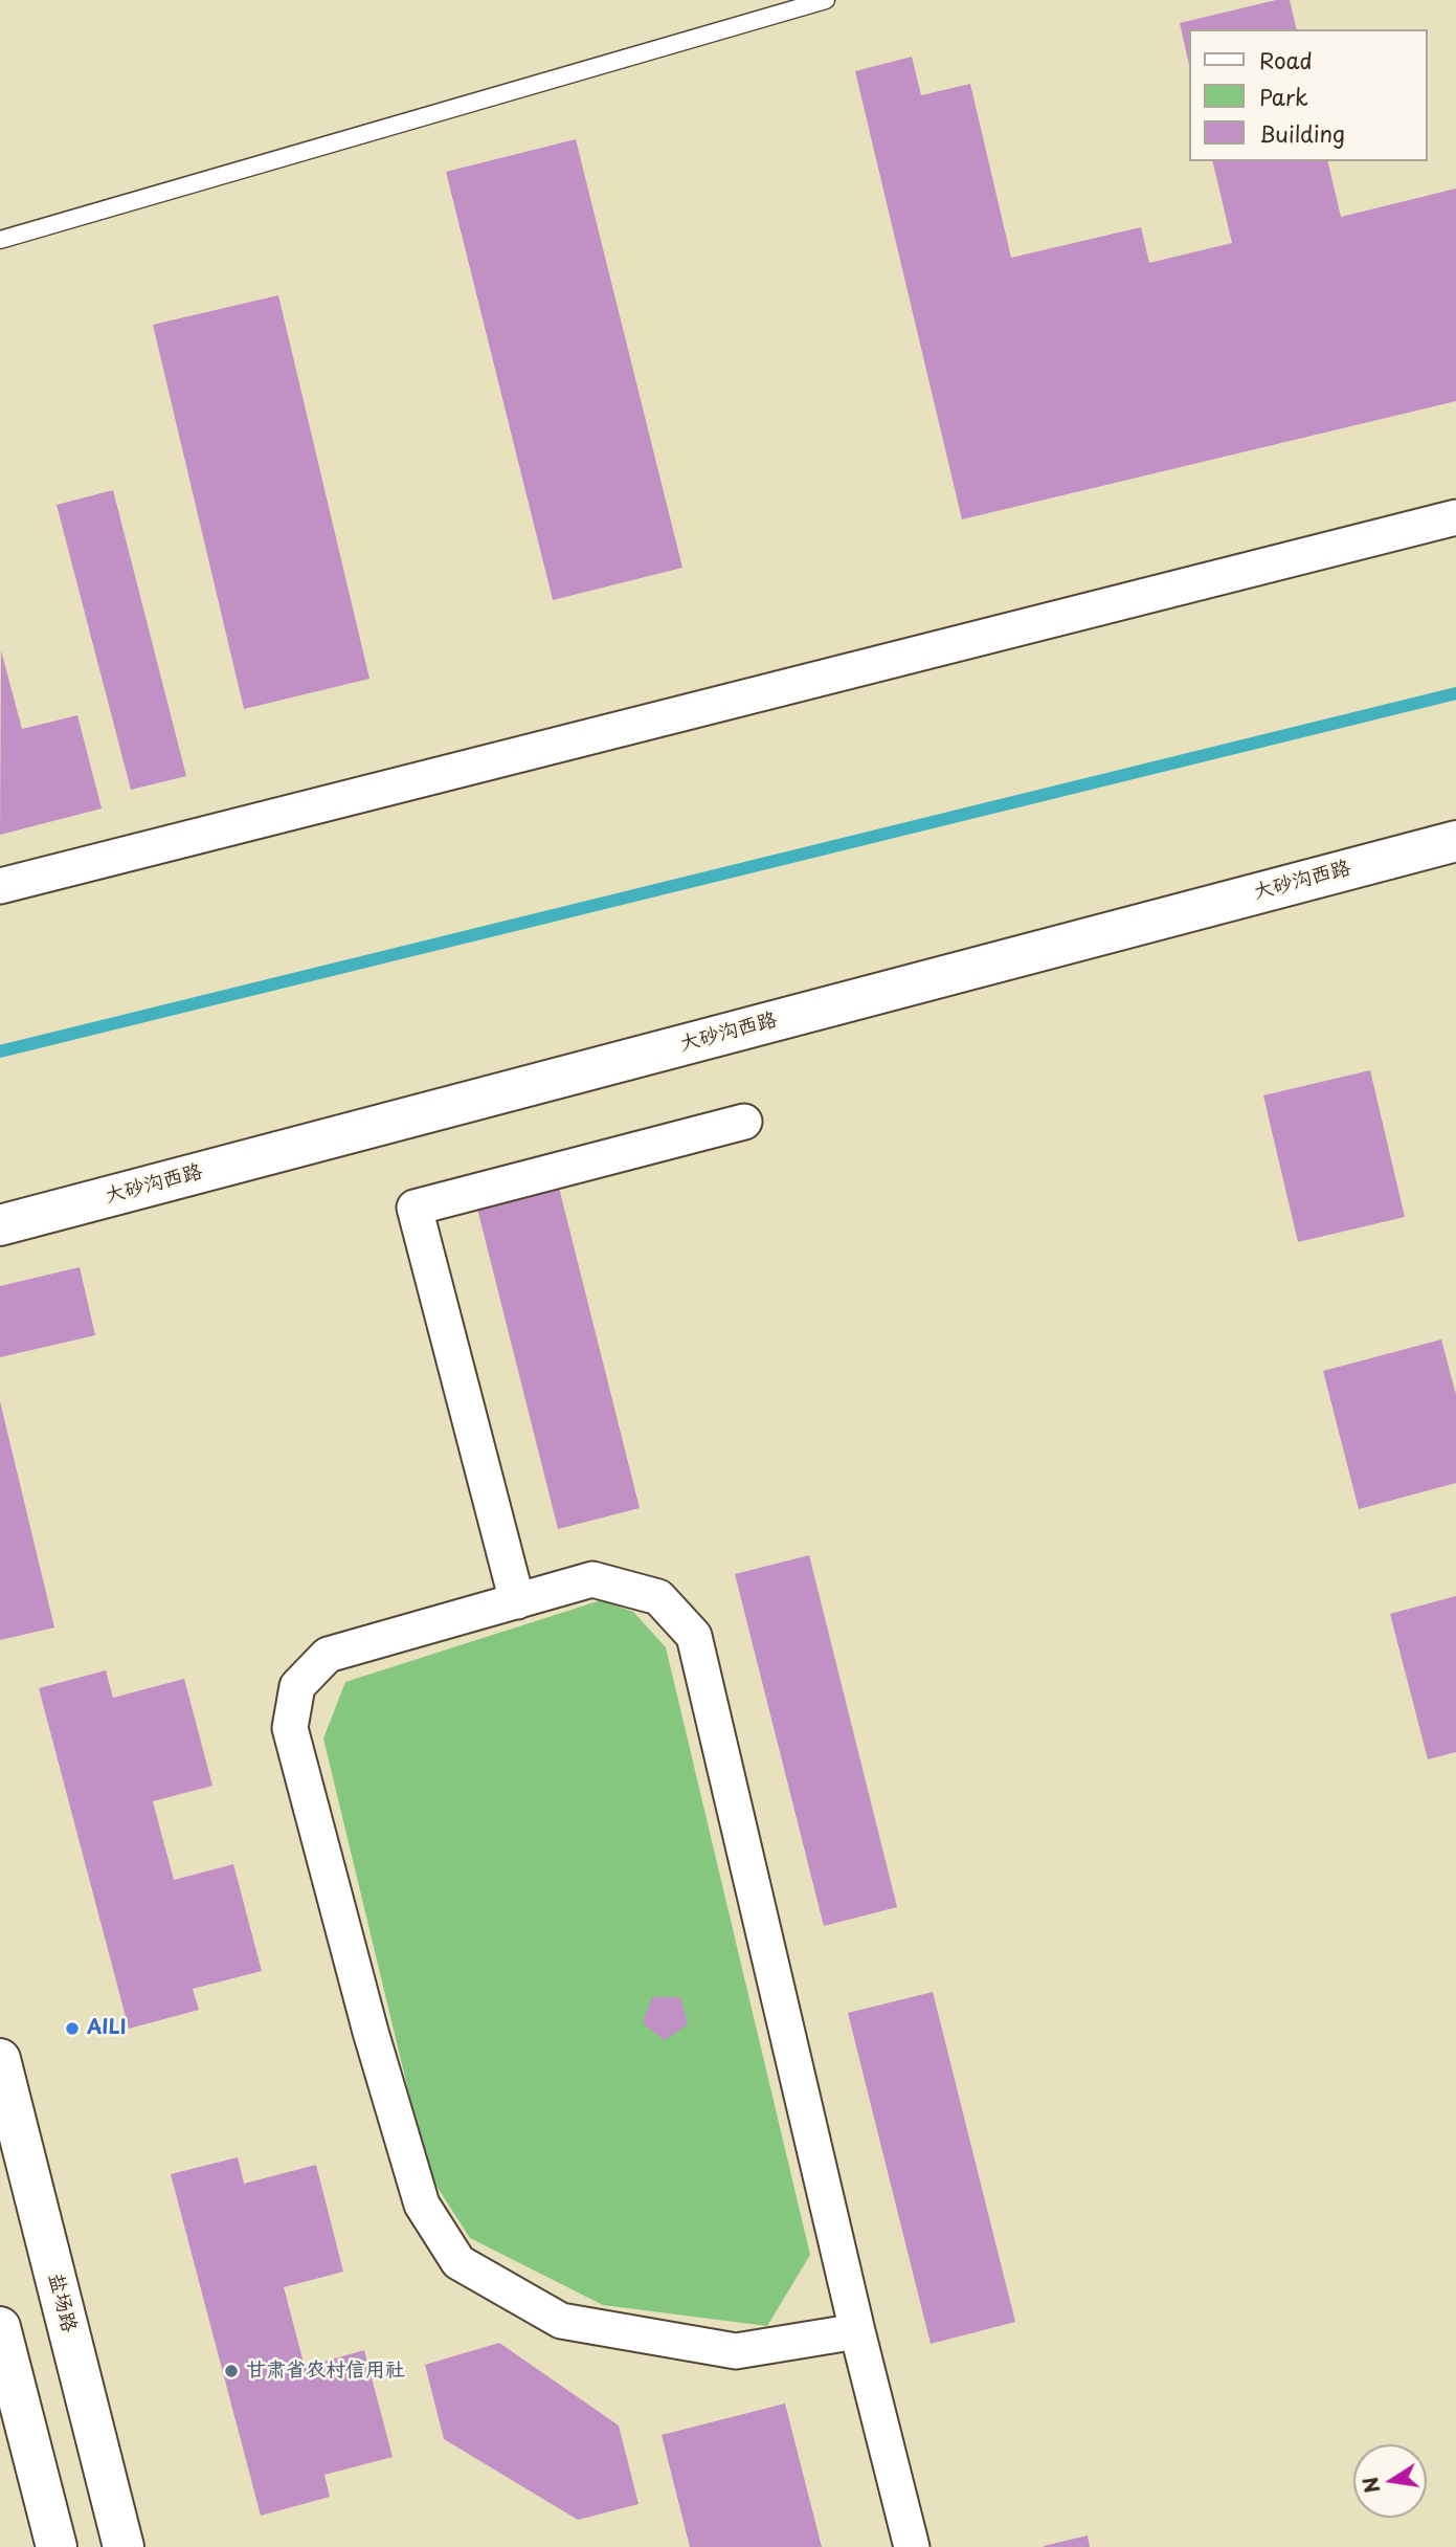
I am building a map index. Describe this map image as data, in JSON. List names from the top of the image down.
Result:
{
  "streets": {
    "street": ["大砂沟西路", "盐场路"]
  },
  "places": ["AILI", "甘肃省农村信用社"],
  "legend": ["Road", "Park", "Building"],
  "north": "left"
}
